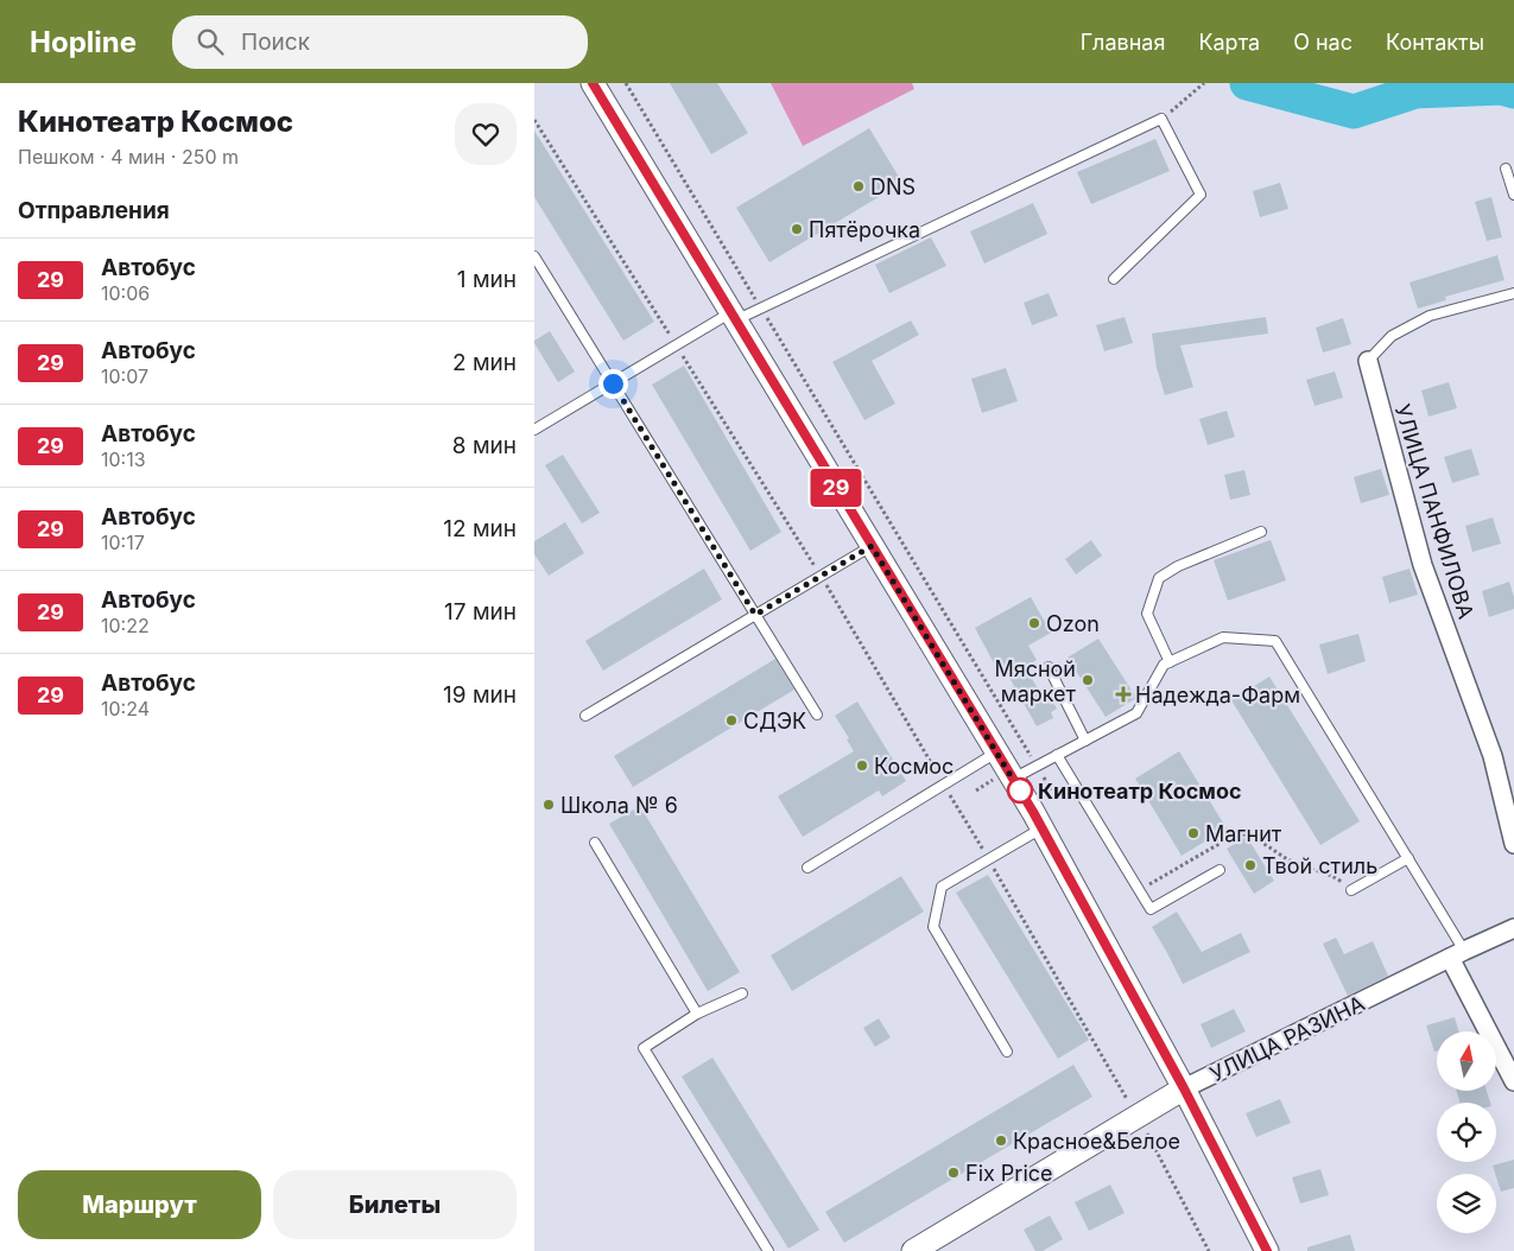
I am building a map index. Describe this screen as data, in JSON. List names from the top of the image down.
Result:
{
  "streets": {
    "street": ["УЛИЦА ПАНФИЛОВА", "УЛИЦА РАЗИНА"]
  },
  "places": {
    "other": [
      "DNS",
      "Пятёрочка",
      "Ozon",
      "Мясной маркет",
      "СДЭК",
      "Космос",
      "Кинотеатр Космос",
      "Школа № 6",
      "Магнит",
      "Твой стиль",
      "Красное&Белое",
      "Fix Price"
    ],
    "health": ["Надежда-Фарм"]
  },
  "lines": ["bus line 29"],
  "north": "top",
  "page": {
    "header": "Hopline",
    "search": "Поиск",
    "nav": [
      "Главная",
      "Карта",
      "О нас",
      "Контакты"
    ],
    "heading": [
      ["Кинотеатр Космос", "Пешком · 4 мин · 250 m"],
      "Отправления"
    ],
    "on_map": "29",
    "list": [
      {
        "mark": "29",
        "name": "Автобус",
        "note": "10:06",
        "value": "1 мин"
      },
      {
        "mark": "29",
        "name": "Автобус",
        "note": "10:07",
        "value": "2 мин"
      },
      {
        "mark": "29",
        "name": "Автобус",
        "note": "10:13",
        "value": "8 мин"
      },
      {
        "mark": "29",
        "name": "Автобус",
        "note": "10:17",
        "value": "12 мин"
      },
      {
        "mark": "29",
        "name": "Автобус",
        "note": "10:22",
        "value": "17 мин"
      },
      {
        "mark": "29",
        "name": "Автобус",
        "note": "10:24",
        "value": "19 мин"
      }
    ],
    "buttons": ["Маршрут", "Билеты"]
  }
}
